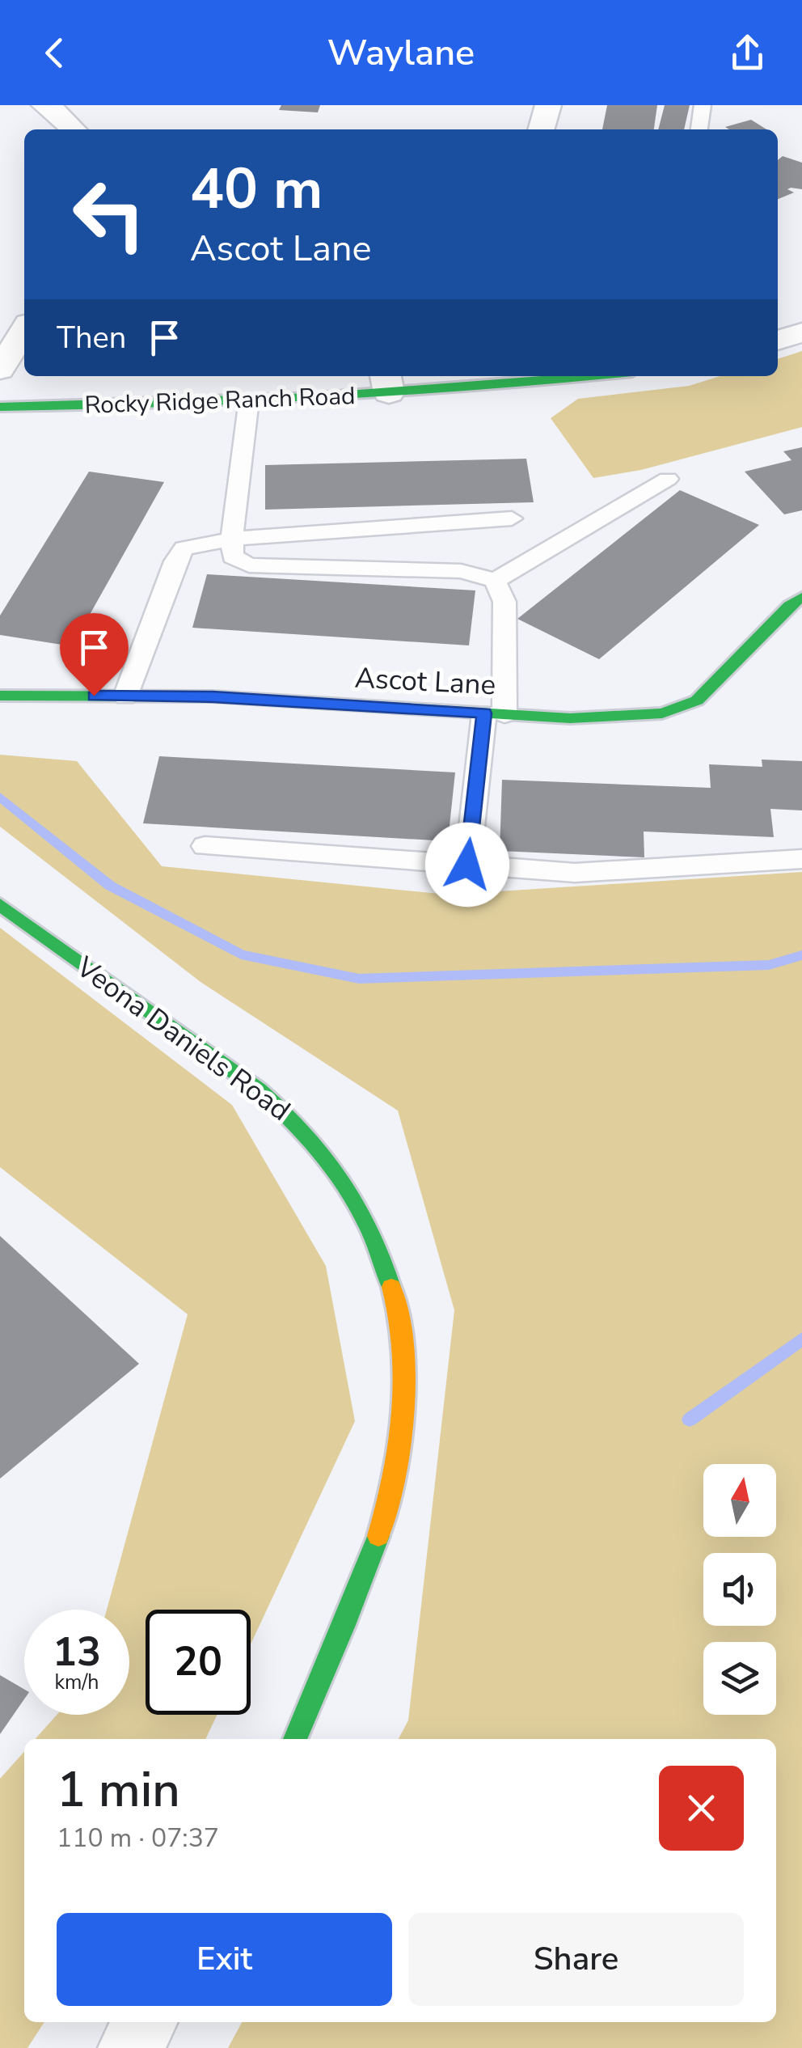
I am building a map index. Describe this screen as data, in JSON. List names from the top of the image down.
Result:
{
  "streets": {
    "street": ["Rocky Ridge Ranch Road", "Ascot Lane", "Veona Daniels Road"]
  },
  "north": "top",
  "page": {
    "header": "Waylane",
    "turn": ["40 m", "Ascot Lane"],
    "then": "Then",
    "speed": "13 km/h",
    "limit": "20",
    "heading": ["1 min", "110 m · 07:37"],
    "buttons": ["Exit", "Share"]
  }
}
